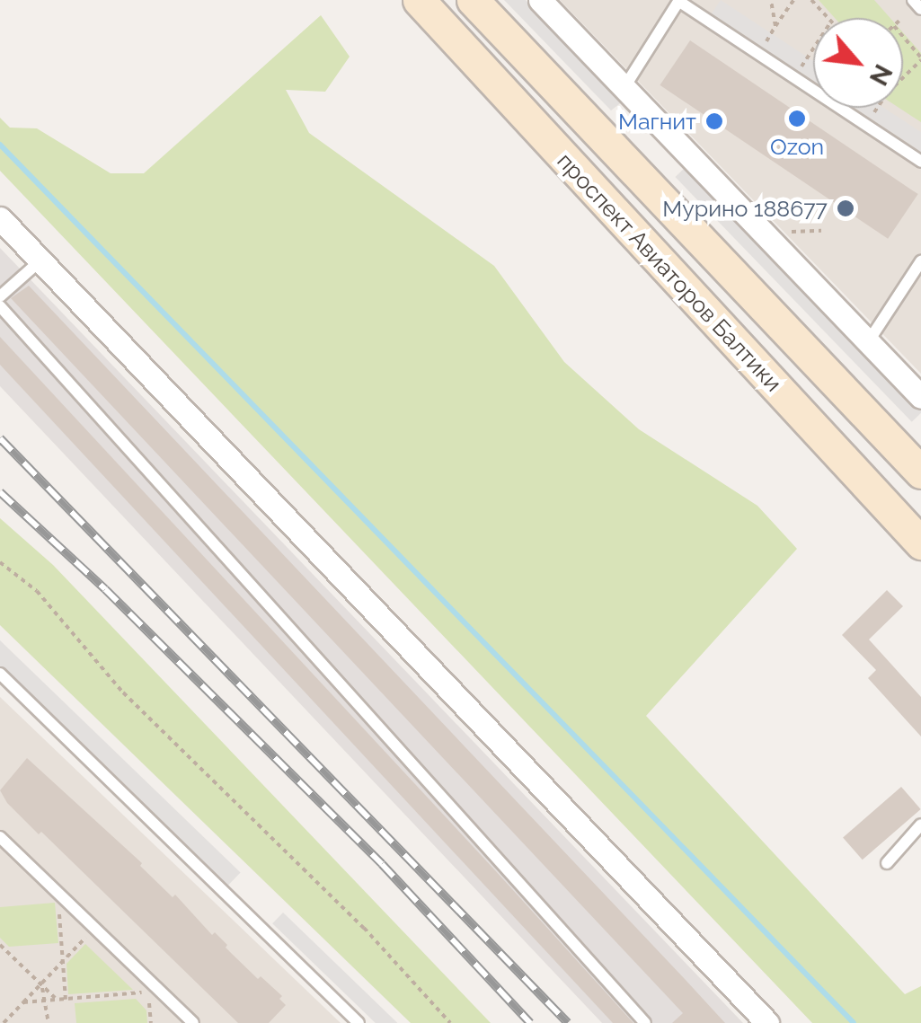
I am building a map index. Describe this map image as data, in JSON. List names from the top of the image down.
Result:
{
  "streets": {
    "street": ["проспект Авиаторов Балтики"]
  },
  "places": ["Ozon", "Магнит", "Мурино 188677"],
  "north": "bottom right"
}
